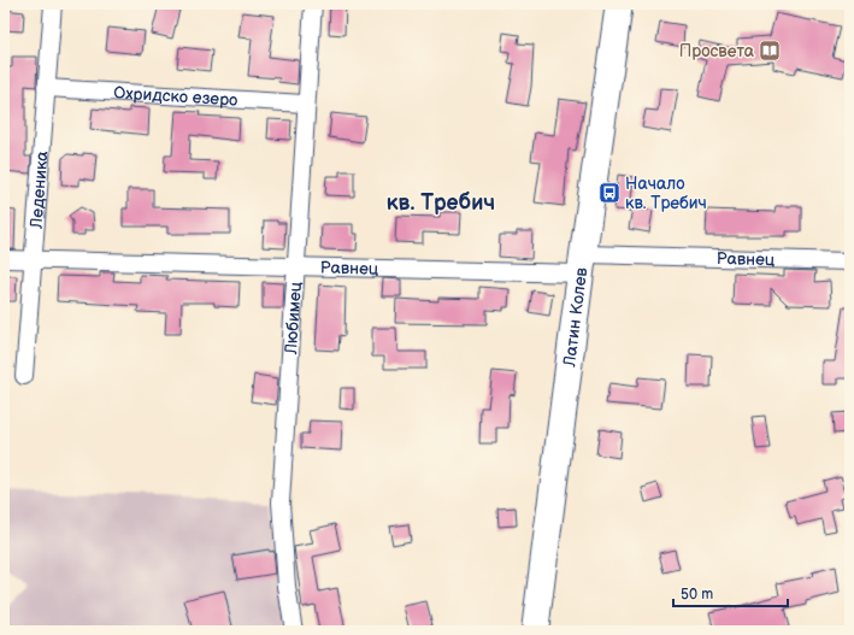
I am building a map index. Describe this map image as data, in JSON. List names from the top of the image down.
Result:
{
  "streets": {
    "main road": ["Латин Колев"],
    "street": [
      "Охридско езеро",
      "Леденика",
      "Равнец",
      "Любимец"
    ]
  },
  "crossings": [
    ["Охридско езеро", "Леденика"],
    ["Охридско езеро", "Любимец"],
    ["Леденика", "Равнец"],
    ["Равнец", "Латин Колев"],
    ["Равнец", "Любимец"]
  ],
  "districts": ["кв. Требич"],
  "places": {
    "library": ["Просвета"],
    "bus stop": ["Начало кв. Требич"]
  },
  "scale_bar": "50 m"
}
